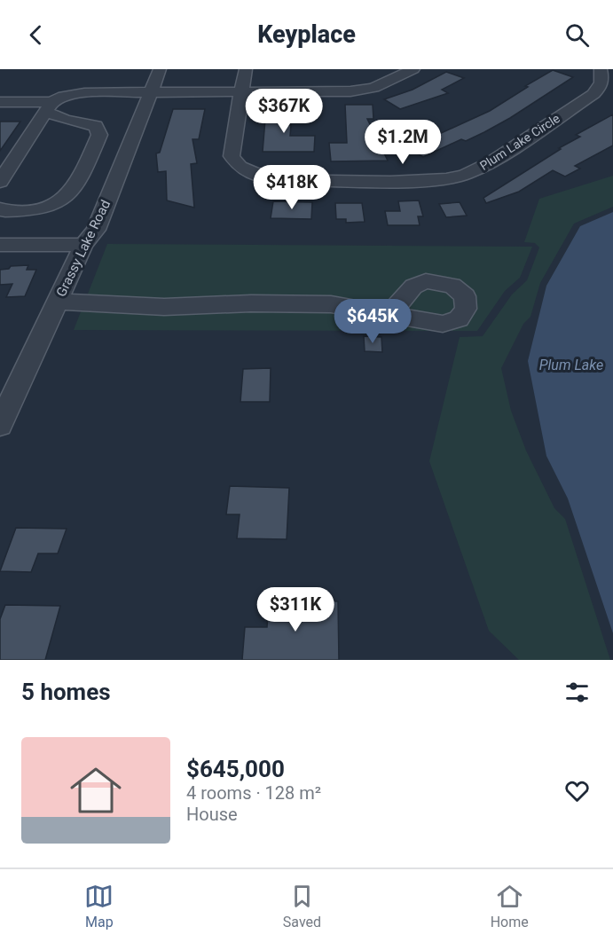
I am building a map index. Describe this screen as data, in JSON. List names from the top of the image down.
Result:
{
  "streets": {
    "street": ["Plum Lake Circle", "Grassy Lake Road"]
  },
  "water": ["Plum Lake"],
  "page": {
    "header": "Keyplace",
    "price": [
      "$367K",
      "$1.2M",
      "$418K",
      "$645K",
      "$311K"
    ],
    "heading": "5 homes",
    "list": [
      {
        "name": "$645,000",
        "note": "4 rooms · 128 m² · House"
      }
    ],
    "tabs": ["Map", "Saved", "Home"]
  }
}
